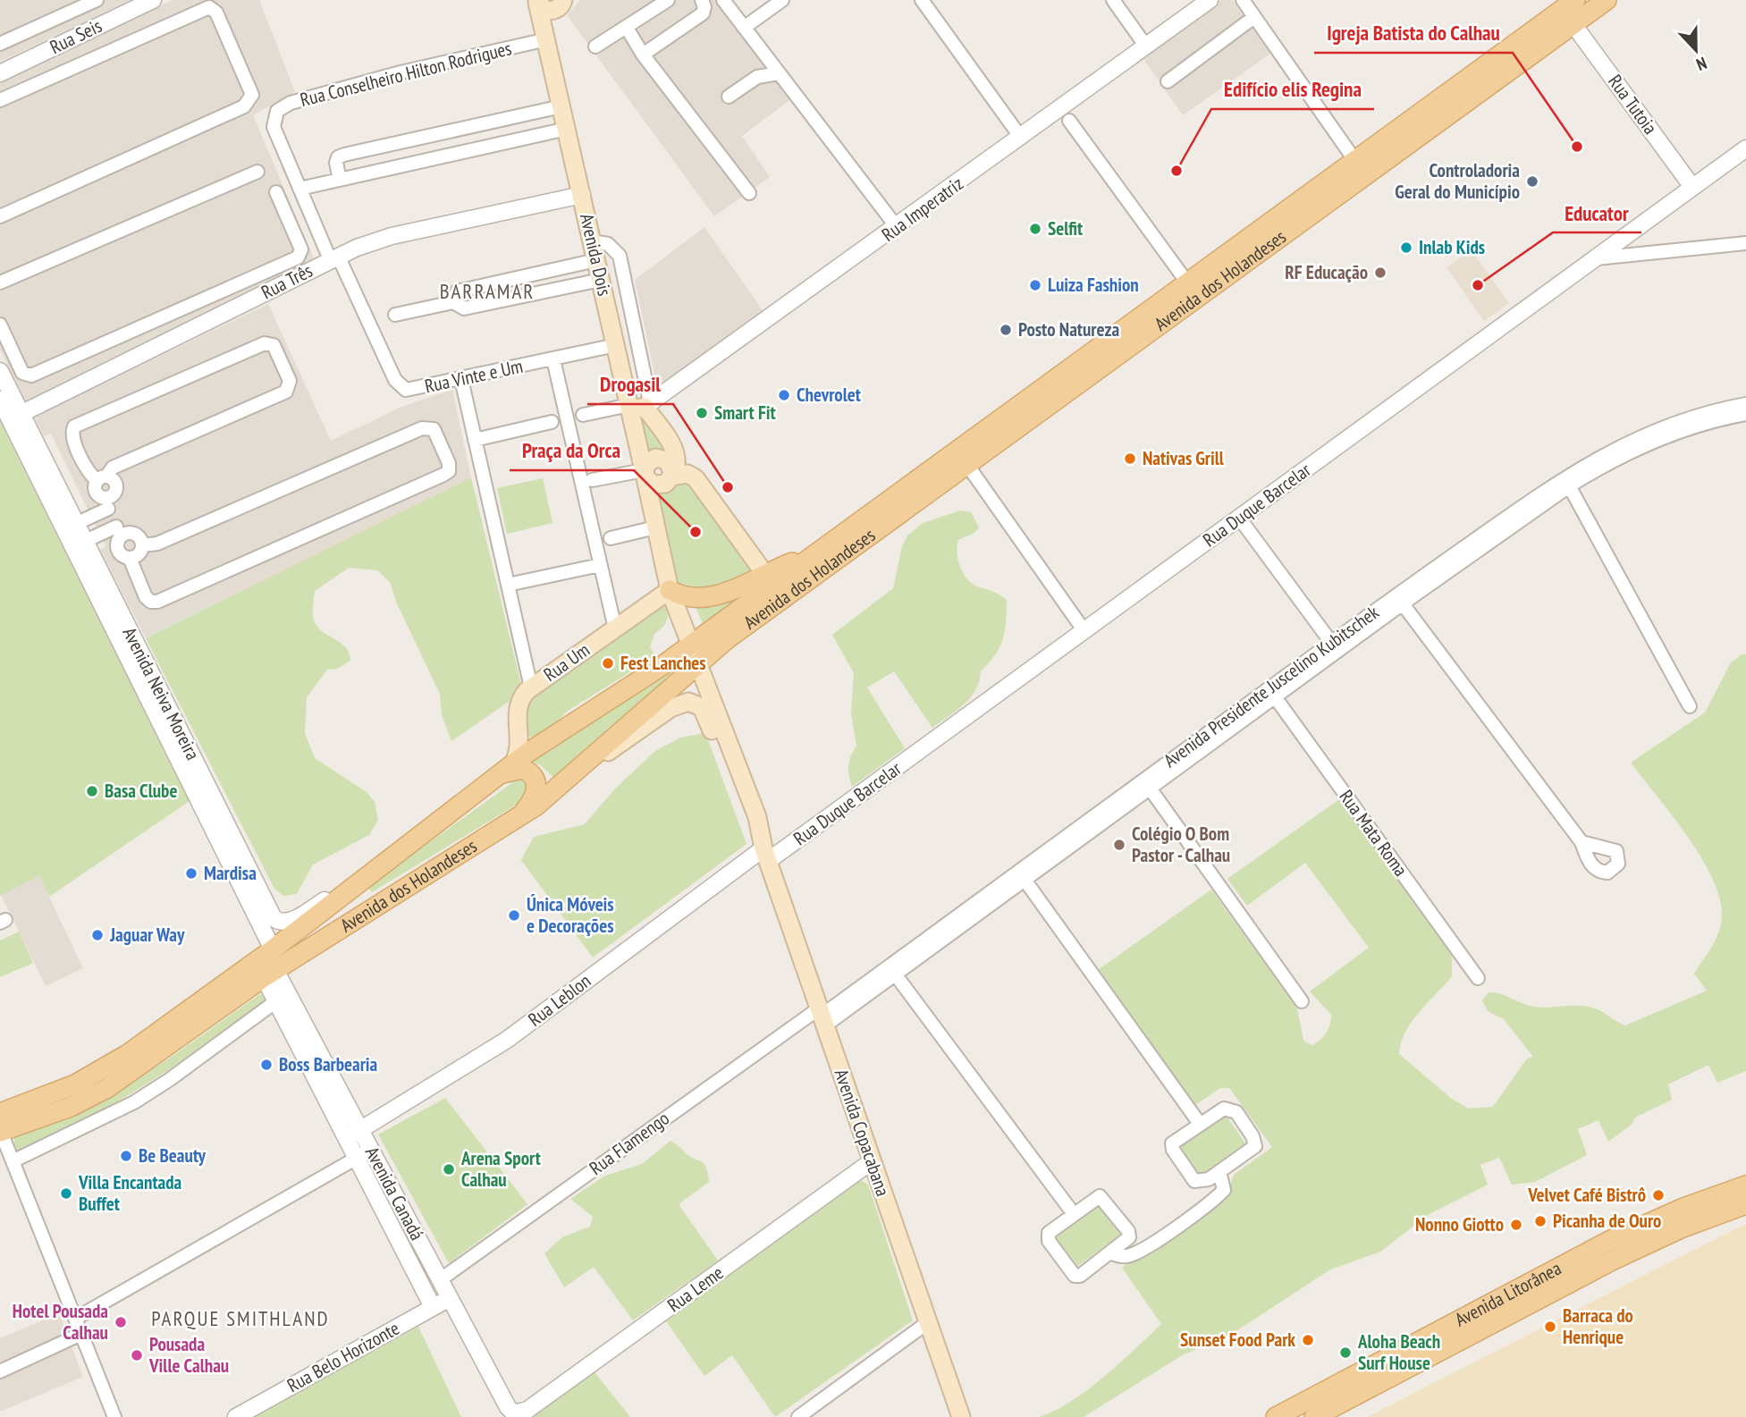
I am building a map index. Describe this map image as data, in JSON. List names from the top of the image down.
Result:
{
  "streets": {
    "main road": [
      "Avenida Dois",
      "Avenida dos Holandeses",
      "Rua Um",
      "Avenida Copacabana",
      "Avenida Litorânea"
    ],
    "street": [
      "Rua Seis",
      "Rua Conselheiro Hilton Rodrigues",
      "Rua Tutoia",
      "Rua Imperatriz",
      "Rua Três",
      "Rua Vinte e Um",
      "Rua Duque Barcelar",
      "Avenida Presidente Juscelino Kubitschek",
      "Avenida Neiva Moreira",
      "Rua Mata Roma",
      "Rua Leblon",
      "Rua Flamengo",
      "Avenida Canadá",
      "Rua Leme",
      "Rua Belo Horizonte"
    ]
  },
  "crossings": [
    ["Rua Conselheiro Hilton Rodrigues", "Avenida Dois"],
    ["Rua Conselheiro Hilton Rodrigues", "Rua Três"],
    ["Rua Conselheiro Hilton Rodrigues", "Rua Vinte e Um"],
    ["Rua Tutoia", "Avenida dos Holandeses"],
    ["Rua Tutoia", "Rua Duque Barcelar"],
    ["Rua Imperatriz", "Avenida Dois"],
    ["Avenida Dois", "Avenida dos Holandeses"],
    ["Avenida Dois", "Rua Três"],
    ["Avenida Dois", "Rua Vinte e Um"],
    ["Avenida Dois", "Rua Um"],
    ["Avenida Dois", "Avenida Copacabana"],
    ["Avenida dos Holandeses", "Rua Um"],
    ["Avenida dos Holandeses", "Avenida Neiva Moreira"],
    ["Avenida dos Holandeses", "Avenida Copacabana"],
    ["Avenida dos Holandeses", "Avenida Canadá"],
    ["Rua Três", "Rua Vinte e Um"],
    ["Rua Três", "Avenida Neiva Moreira"],
    ["Rua Duque Barcelar", "Rua Leblon"],
    ["Rua Duque Barcelar", "Avenida Copacabana"],
    ["Avenida Presidente Juscelino Kubitschek", "Rua Mata Roma"],
    ["Avenida Presidente Juscelino Kubitschek", "Avenida Copacabana"],
    ["Avenida Presidente Juscelino Kubitschek", "Rua Flamengo"],
    ["Rua Leblon", "Avenida Copacabana"],
    ["Rua Leblon", "Avenida Canadá"],
    ["Avenida Copacabana", "Rua Flamengo"],
    ["Avenida Copacabana", "Rua Leme"],
    ["Rua Flamengo", "Avenida Canadá"],
    ["Avenida Canadá", "Rua Leme"],
    ["Avenida Canadá", "Rua Belo Horizonte"]
  ],
  "districts": ["BARRAMAR", "PARQUE SMITHLAND"],
  "places": [
    "Igreja Batista do Calhau",
    "Edifício elis Regina",
    "Controladoria Geral do Município",
    "Selfit",
    "Inlab Kids",
    "RF Educação",
    "Luiza Fashion",
    "Educator",
    "Posto Natureza",
    "Chevrolet",
    "Smart Fit",
    "Nativas Grill",
    "Drogasil",
    "Praça da Orca",
    "Fest Lanches",
    "Basa Clube",
    "Colégio O Bom Pastor - Calhau",
    "Mardisa",
    "Única Móveis e Decorações",
    "Jaguar Way",
    "Boss Barbearia",
    "Be Beauty",
    "Arena Sport Calhau",
    "Villa Encantada Buffet",
    "Velvet Café Bistrô",
    "Picanha de Ouro",
    "Nonno Giotto",
    "Hotel Pousada Calhau",
    "Barraca do Henrique",
    "Sunset Food Park",
    "Aloha Beach Surf House",
    "Pousada Ville Calhau"
  ],
  "north": "bottom"
}
